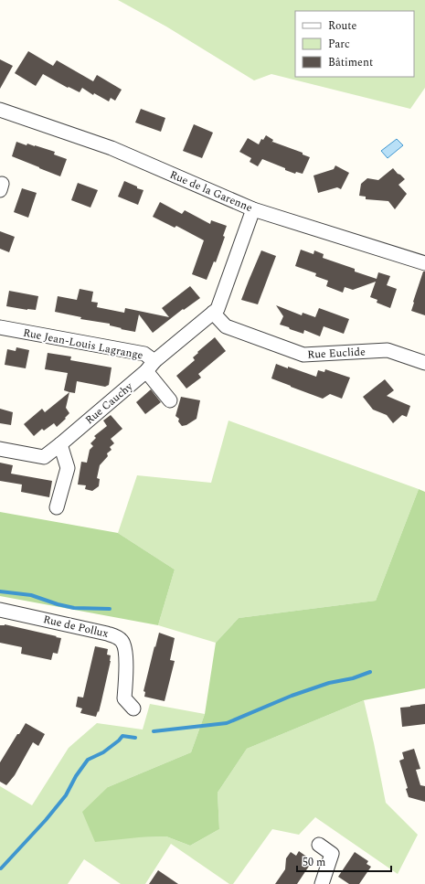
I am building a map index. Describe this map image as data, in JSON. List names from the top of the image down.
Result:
{
  "streets": {
    "street": [
      "Rue de la Garenne",
      "Rue Jean-Louis Lagrange",
      "Rue Euclide",
      "Rue Cauchy",
      "Rue de Pollux"
    ]
  },
  "crossings": [
    ["Rue de la Garenne", "Rue Jean-Louis Lagrange"],
    ["Rue Jean-Louis Lagrange", "Rue Euclide"],
    ["Rue Jean-Louis Lagrange", "Rue Cauchy"]
  ],
  "legend": ["Route", "Parc", "Bâtiment"],
  "scale_bar": "50 m"
}
